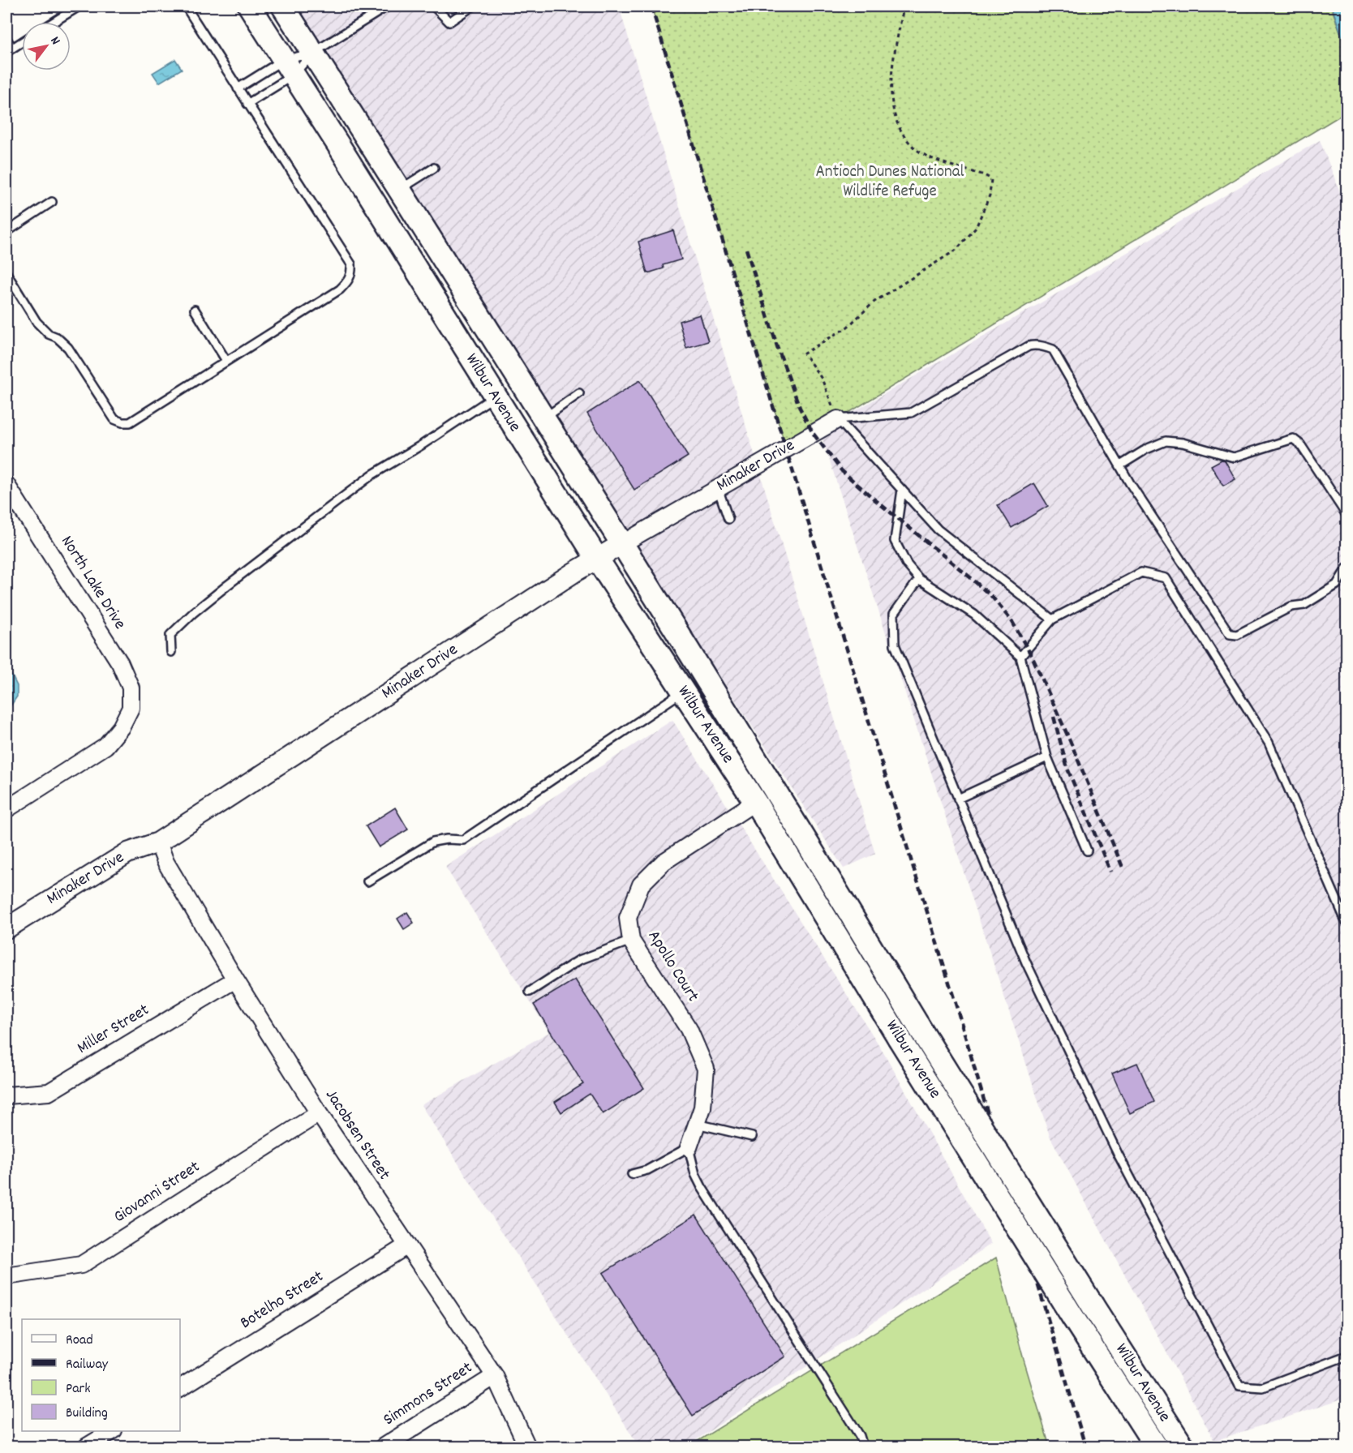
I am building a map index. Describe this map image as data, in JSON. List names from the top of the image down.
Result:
{
  "streets": {
    "main road": ["Wilbur Avenue"],
    "street": [
      "Minaker Drive",
      "North Lake Drive",
      "Apollo Court",
      "Miller Street",
      "Jacobsen Street",
      "Giovanni Street",
      "Botelho Street",
      "Simmons Street"
    ]
  },
  "crossings": [
    ["Wilbur Avenue", "Minaker Drive"],
    ["Wilbur Avenue", "Apollo Court"],
    ["Minaker Drive", "Jacobsen Street"],
    ["Miller Street", "Jacobsen Street"],
    ["Jacobsen Street", "Giovanni Street"],
    ["Jacobsen Street", "Botelho Street"],
    ["Jacobsen Street", "Simmons Street"]
  ],
  "parks": ["Antioch Dunes National Wildlife Refuge"],
  "legend": [
    "Road",
    "Railway",
    "Park",
    "Building"
  ],
  "north": "top right"
}
